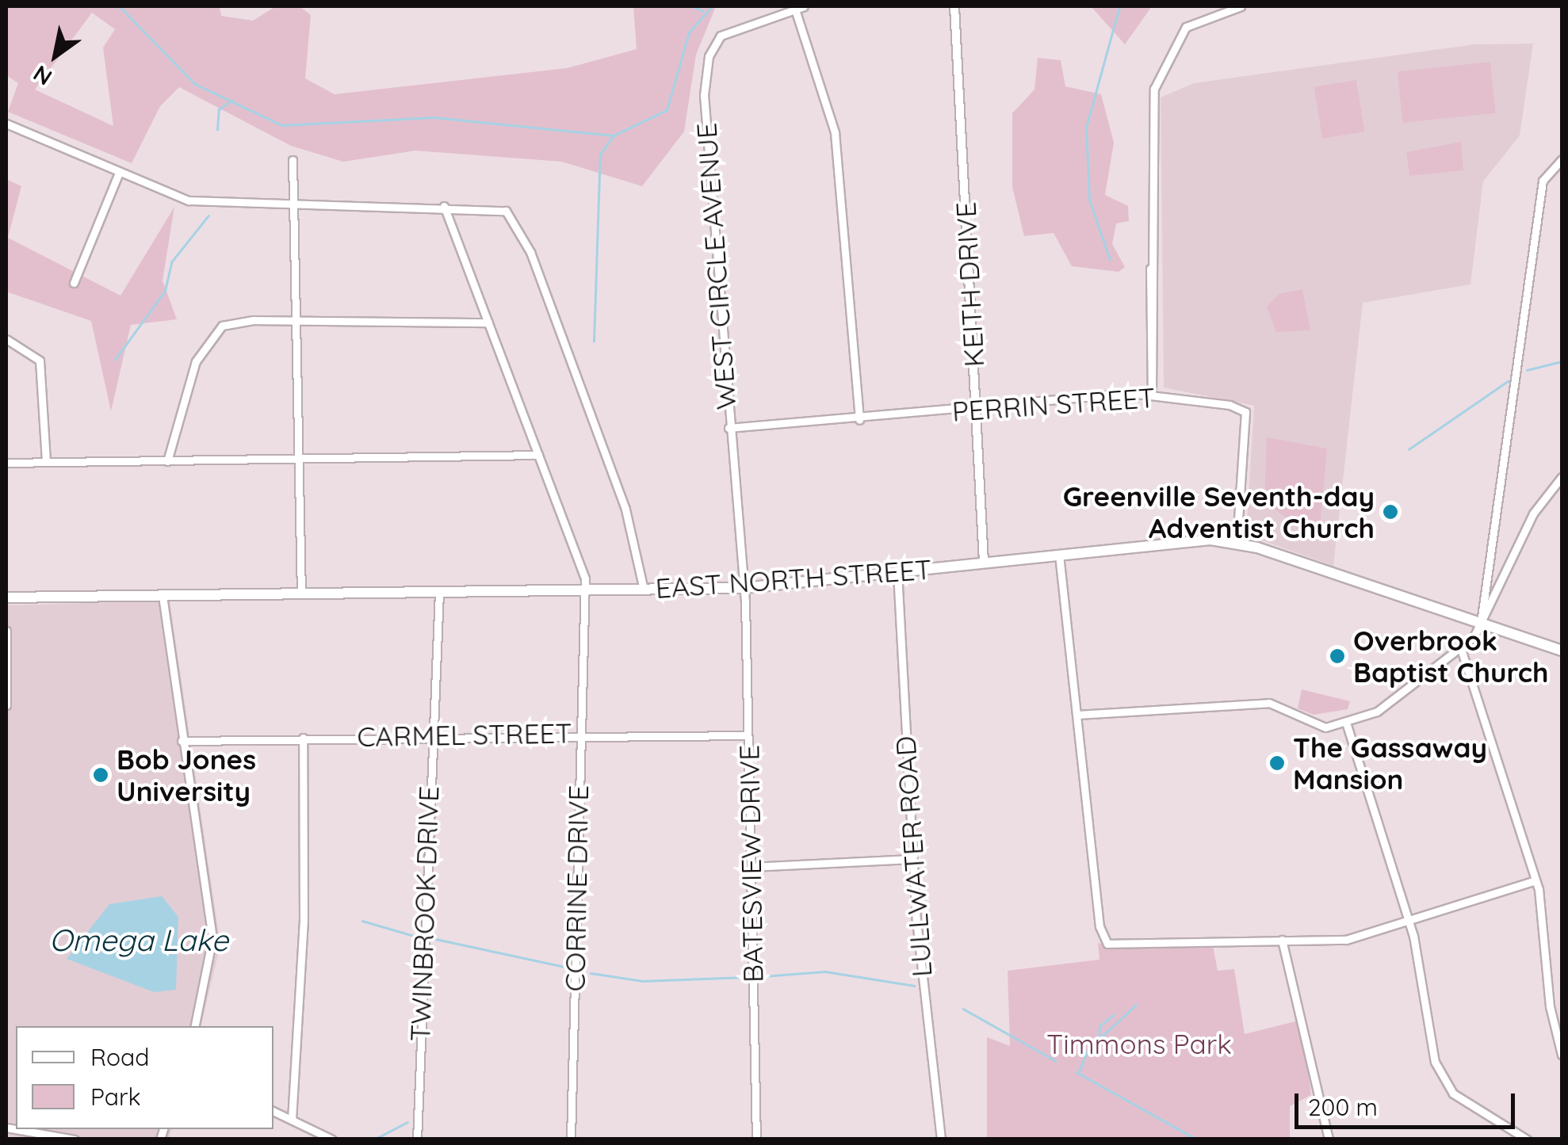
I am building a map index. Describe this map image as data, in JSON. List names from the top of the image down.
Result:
{
  "streets": {
    "main road": ["EAST NORTH STREET"],
    "street": [
      "WEST CIRCLE AVENUE",
      "KEITH DRIVE",
      "PERRIN STREET",
      "CARMEL STREET",
      "LULLWATER ROAD",
      "BATESVIEW DRIVE",
      "CORRINE DRIVE",
      "TWINBROOK DRIVE"
    ]
  },
  "crossings": [
    ["WEST CIRCLE AVENUE", "PERRIN STREET"],
    ["WEST CIRCLE AVENUE", "EAST NORTH STREET"],
    ["WEST CIRCLE AVENUE", "BATESVIEW DRIVE"],
    ["KEITH DRIVE", "PERRIN STREET"],
    ["KEITH DRIVE", "EAST NORTH STREET"],
    ["PERRIN STREET", "EAST NORTH STREET"],
    ["EAST NORTH STREET", "LULLWATER ROAD"],
    ["EAST NORTH STREET", "BATESVIEW DRIVE"],
    ["EAST NORTH STREET", "CORRINE DRIVE"],
    ["EAST NORTH STREET", "TWINBROOK DRIVE"],
    ["CARMEL STREET", "BATESVIEW DRIVE"],
    ["CARMEL STREET", "CORRINE DRIVE"],
    ["CARMEL STREET", "TWINBROOK DRIVE"]
  ],
  "water": ["Omega Lake"],
  "parks": ["Timmons Park"],
  "places": [
    "Greenville Seventh-day Adventist Church",
    "Overbrook Baptist Church",
    "The Gassaway Mansion",
    "Bob Jones University"
  ],
  "legend": ["Road", "Park"],
  "scale_bar": "200 m",
  "north": "bottom left"
}
